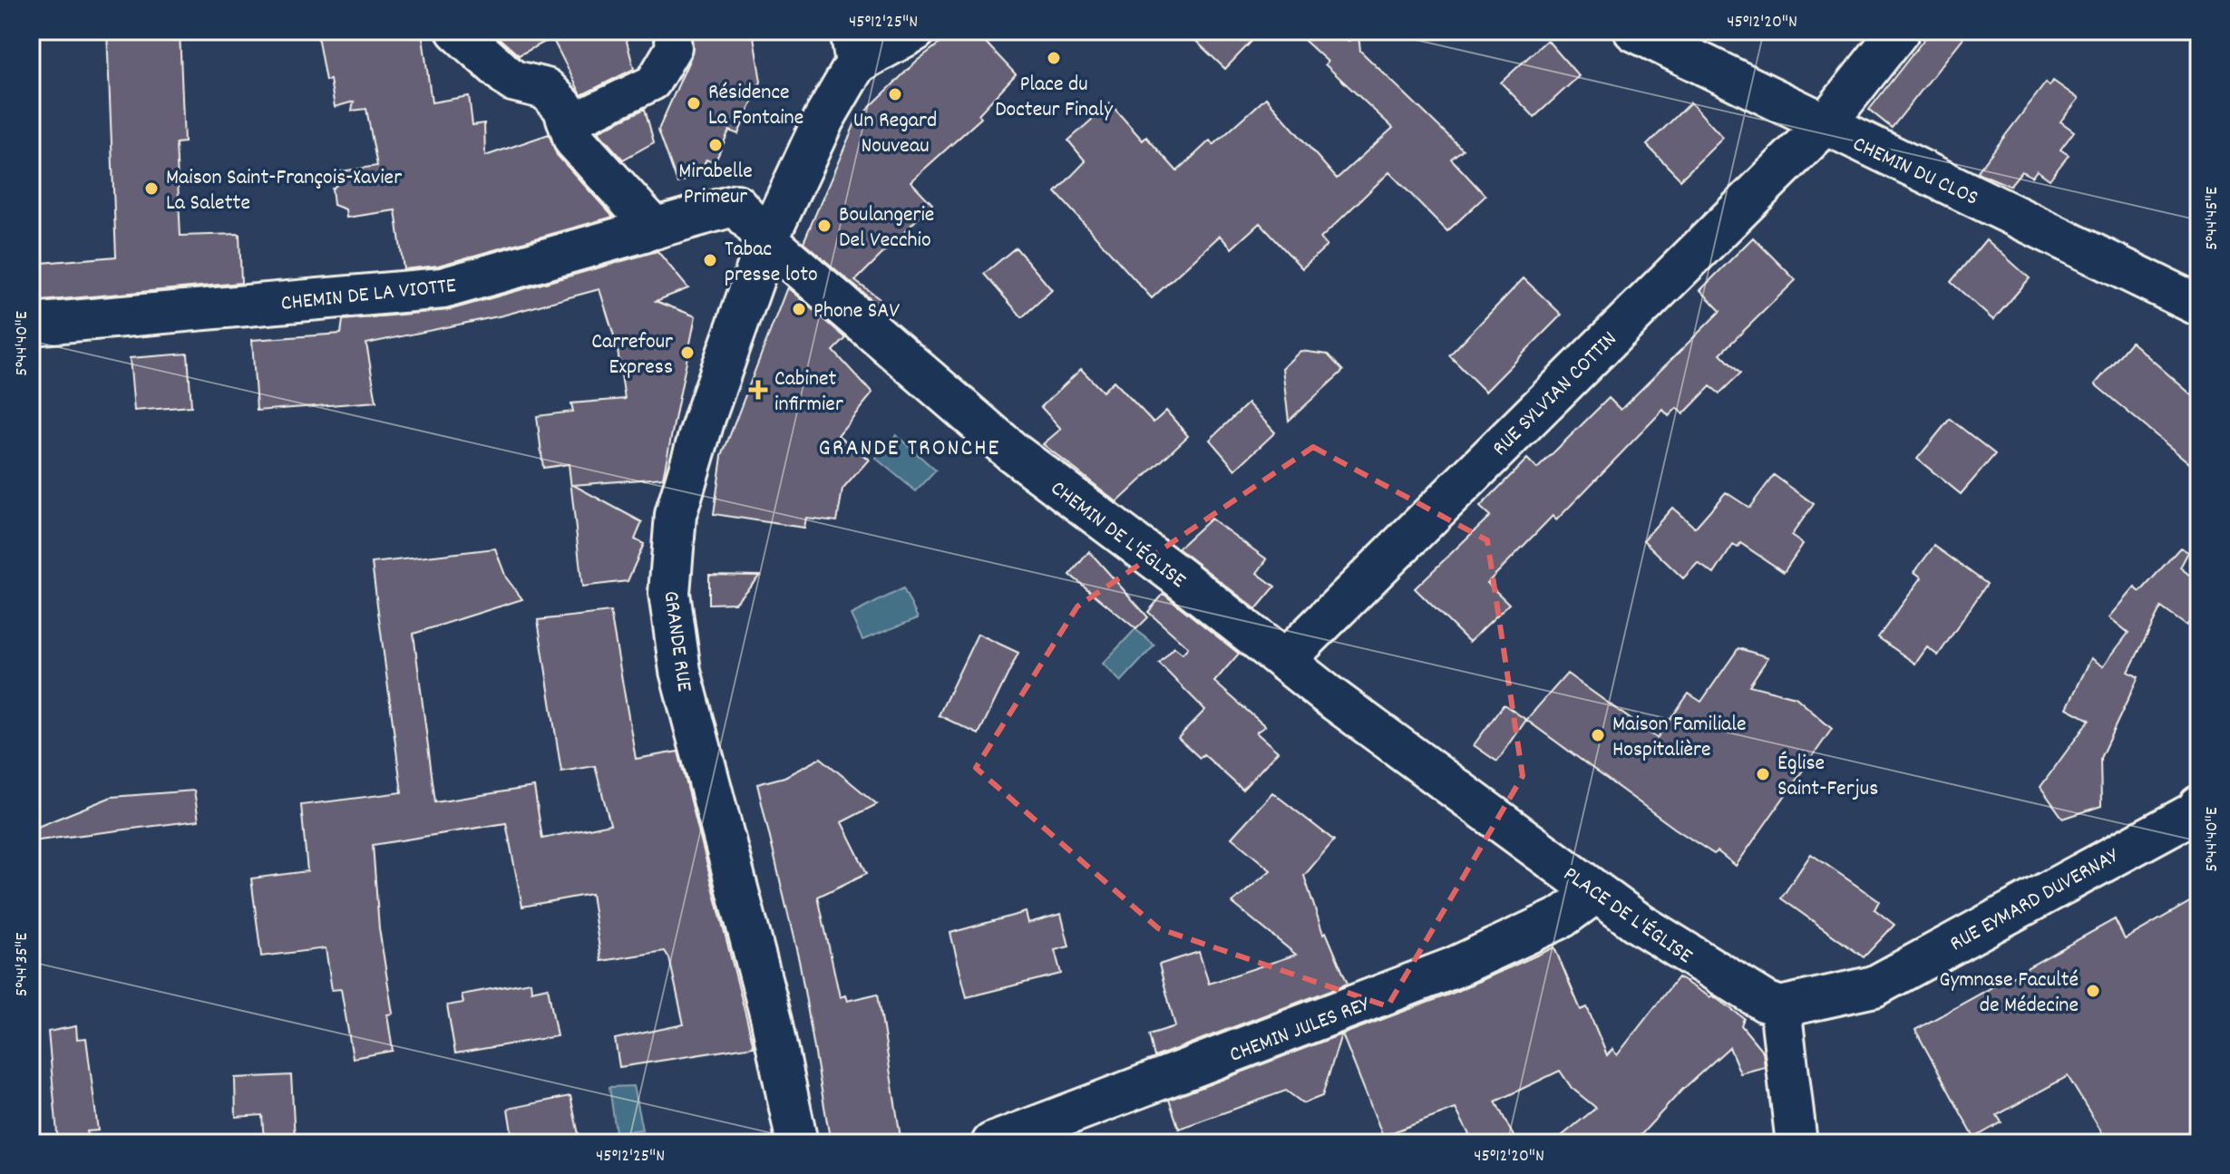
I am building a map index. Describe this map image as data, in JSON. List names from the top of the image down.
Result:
{
  "streets": {
    "street": [
      "CHEMIN DU CLOS",
      "CHEMIN DE LA VIOTTE",
      "RUE SYLVIAN COTTIN",
      "CHEMIN DE L'ÉGLISE",
      "GRANDE RUE",
      "RUE EYMARD DUVERNAY",
      "PLACE DE L'ÉGLISE",
      "CHEMIN JULES REY"
    ]
  },
  "crossings": [
    ["CHEMIN DU CLOS", "RUE SYLVIAN COTTIN"],
    ["CHEMIN DE LA VIOTTE", "CHEMIN DE L'ÉGLISE"],
    ["CHEMIN DE LA VIOTTE", "GRANDE RUE"],
    ["RUE SYLVIAN COTTIN", "CHEMIN DE L'ÉGLISE"],
    ["CHEMIN DE L'ÉGLISE", "GRANDE RUE"],
    ["CHEMIN DE L'ÉGLISE", "PLACE DE L'ÉGLISE"],
    ["RUE EYMARD DUVERNAY", "PLACE DE L'ÉGLISE"],
    ["PLACE DE L'ÉGLISE", "CHEMIN JULES REY"]
  ],
  "districts": ["GRANDE TRONCHE"],
  "places": {
    "other": [
      "Place du Docteur Finaly",
      "Un Regard Nouveau",
      "Résidence La Fontaine",
      "Mirabelle Primeur",
      "Maison Saint-François-Xavier La Salette",
      "Boulangerie Del Vecchio",
      "Tabac presse loto",
      "Phone SAV",
      "Carrefour Express",
      "Maison Familiale Hospitalière",
      "Église Saint-Ferjus",
      "Gymnase Faculté de Médecine"
    ],
    "health": ["Cabinet infirmier"]
  },
  "coordinates": [
    "45°12'25\"N",
    "45°12'20\"N",
    "5°44'45\"E",
    "5°44'40\"E",
    "5°44'35\"E"
  ]
}
